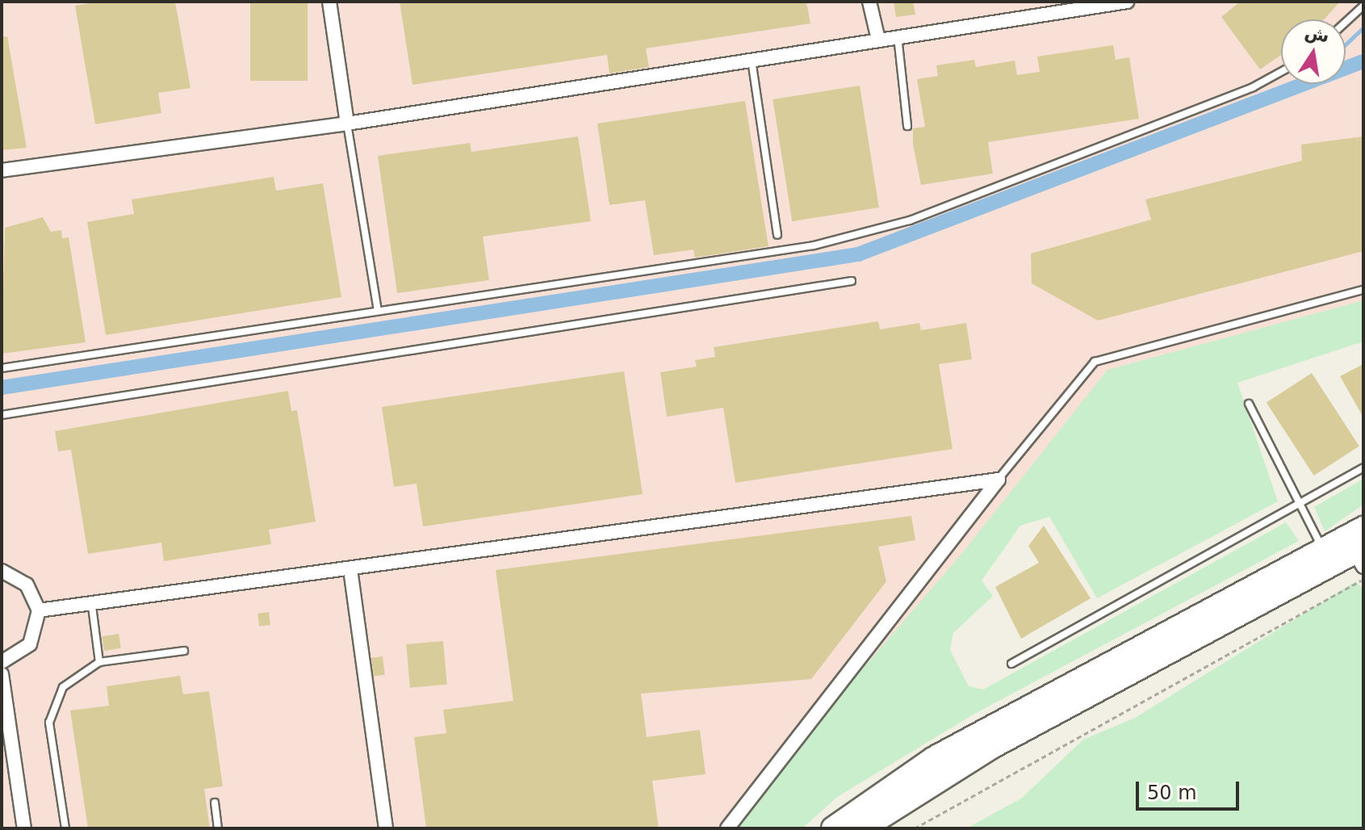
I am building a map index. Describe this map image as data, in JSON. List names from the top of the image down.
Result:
{
  "scale_bar": "50 m",
  "north": "top"
}
